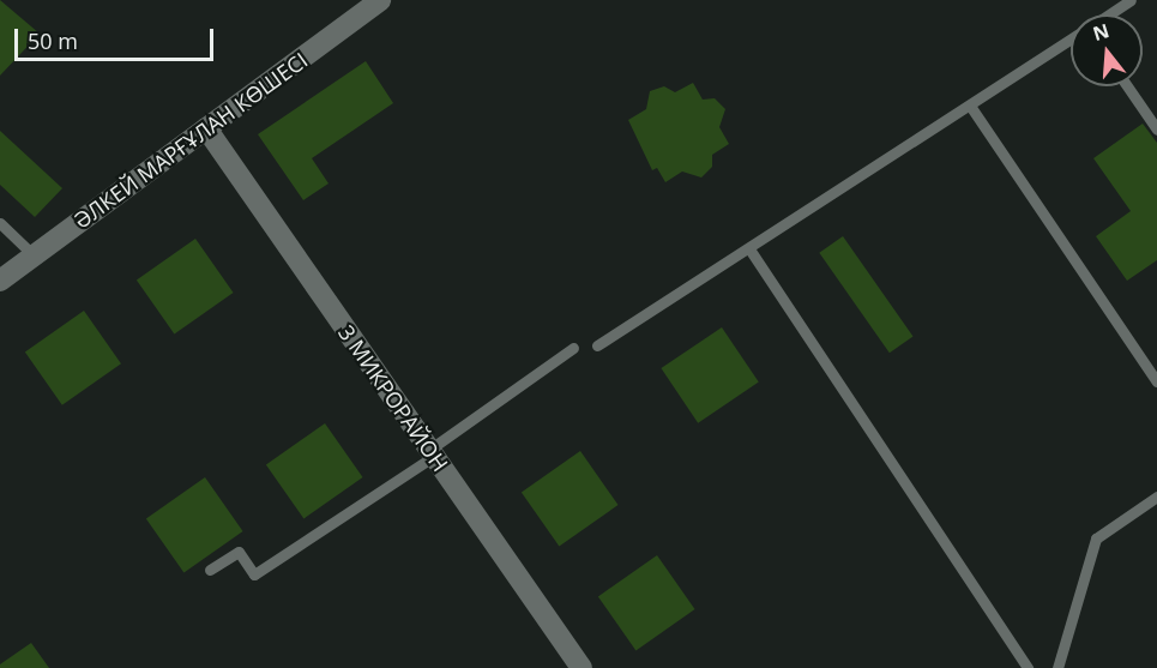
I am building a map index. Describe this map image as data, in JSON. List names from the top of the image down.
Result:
{
  "streets": {
    "street": ["ӘЛКЕЙ МАРҒҰЛАН КӨШЕСІ", "3 МИКРОРАЙОН"]
  },
  "crossings": [
    ["ӘЛКЕЙ МАРҒҰЛАН КӨШЕСІ", "3 МИКРОРАЙОН"]
  ],
  "scale_bar": "50 m",
  "north": "top"
}
